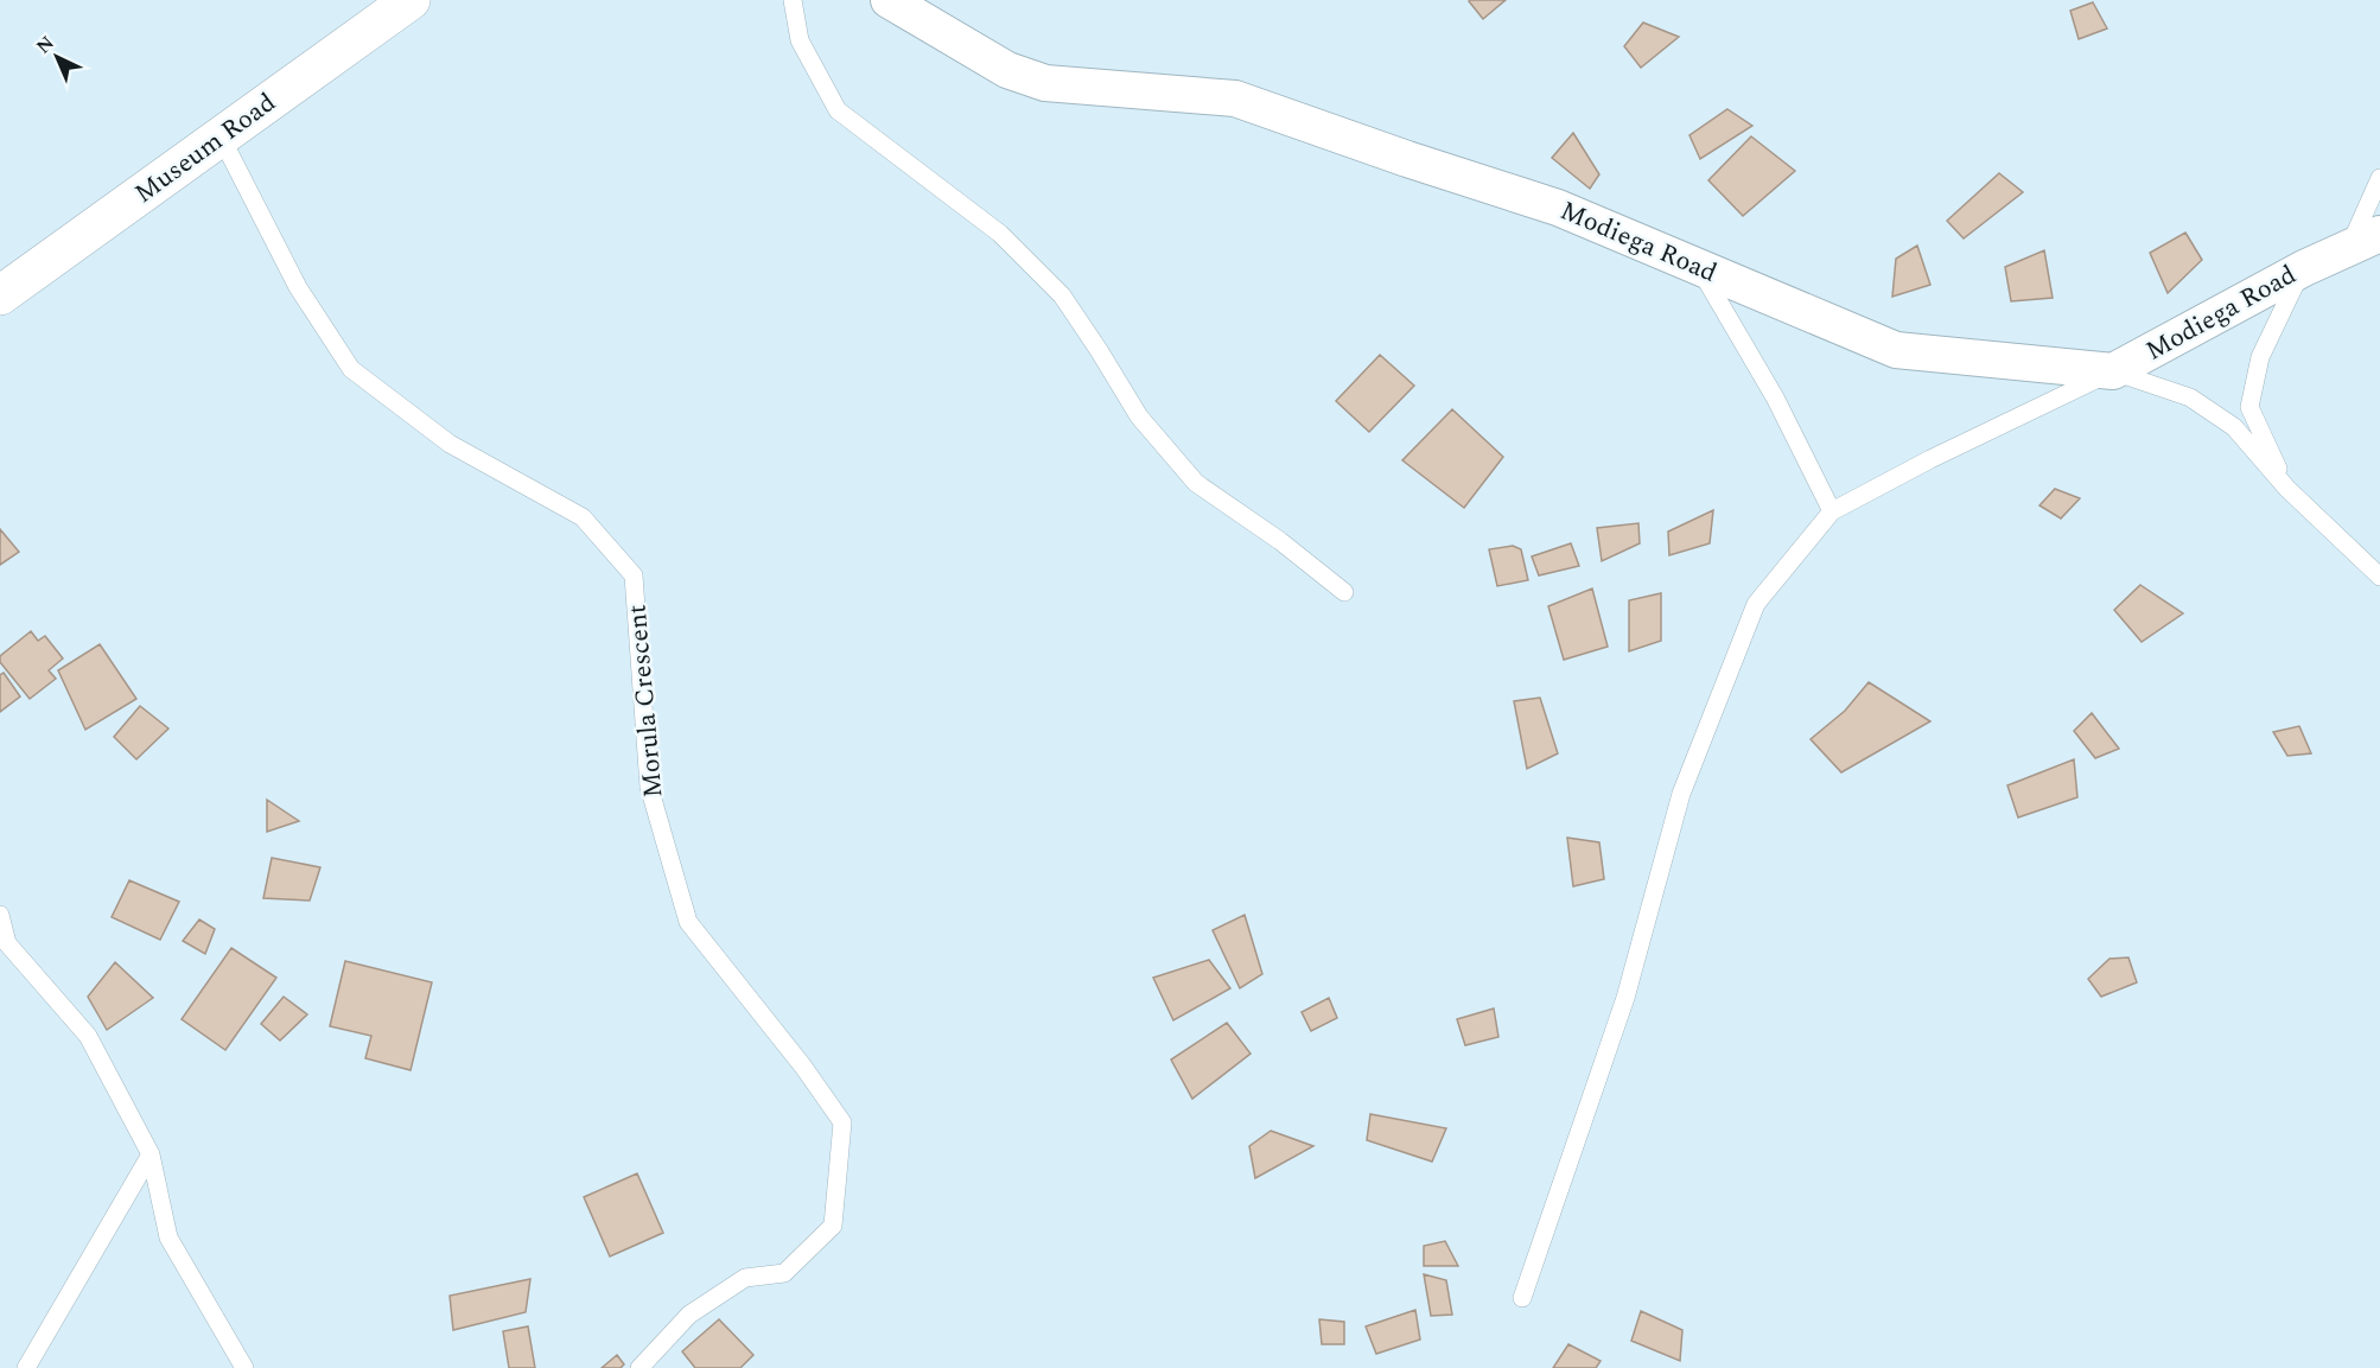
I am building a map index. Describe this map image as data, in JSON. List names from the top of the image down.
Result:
{
  "streets": {
    "street": ["Museum Road", "Modiega Road"],
    "lane": ["Morula Crescent"]
  },
  "crossings": [
    ["Museum Road", "Morula Crescent"]
  ],
  "north": "top left"
}
